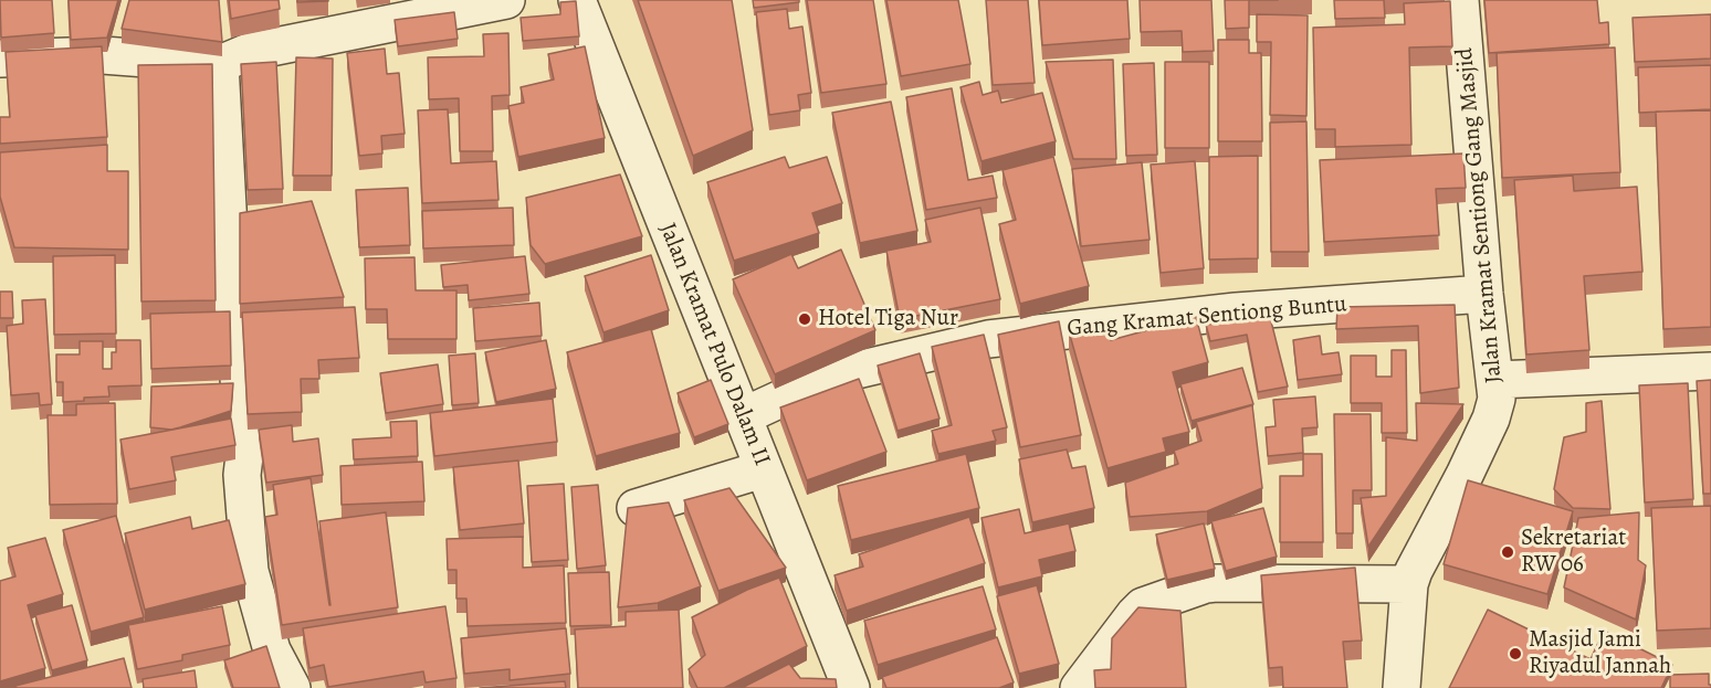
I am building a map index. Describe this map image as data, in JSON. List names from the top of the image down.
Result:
{
  "streets": {
    "street": ["Jalan Kramat Sentiong Gang Masjid", "Gang Kramat Sentiong Buntu", "Jalan Kramat Pulo Dalam II"]
  },
  "crossings": [
    ["Jalan Kramat Sentiong Gang Masjid", "Gang Kramat Sentiong Buntu"],
    ["Gang Kramat Sentiong Buntu", "Jalan Kramat Pulo Dalam II"]
  ],
  "places": ["Hotel Tiga Nur", "Sekretariat RW 06", "Masjid Jami Riyadul Jannah"]
}
